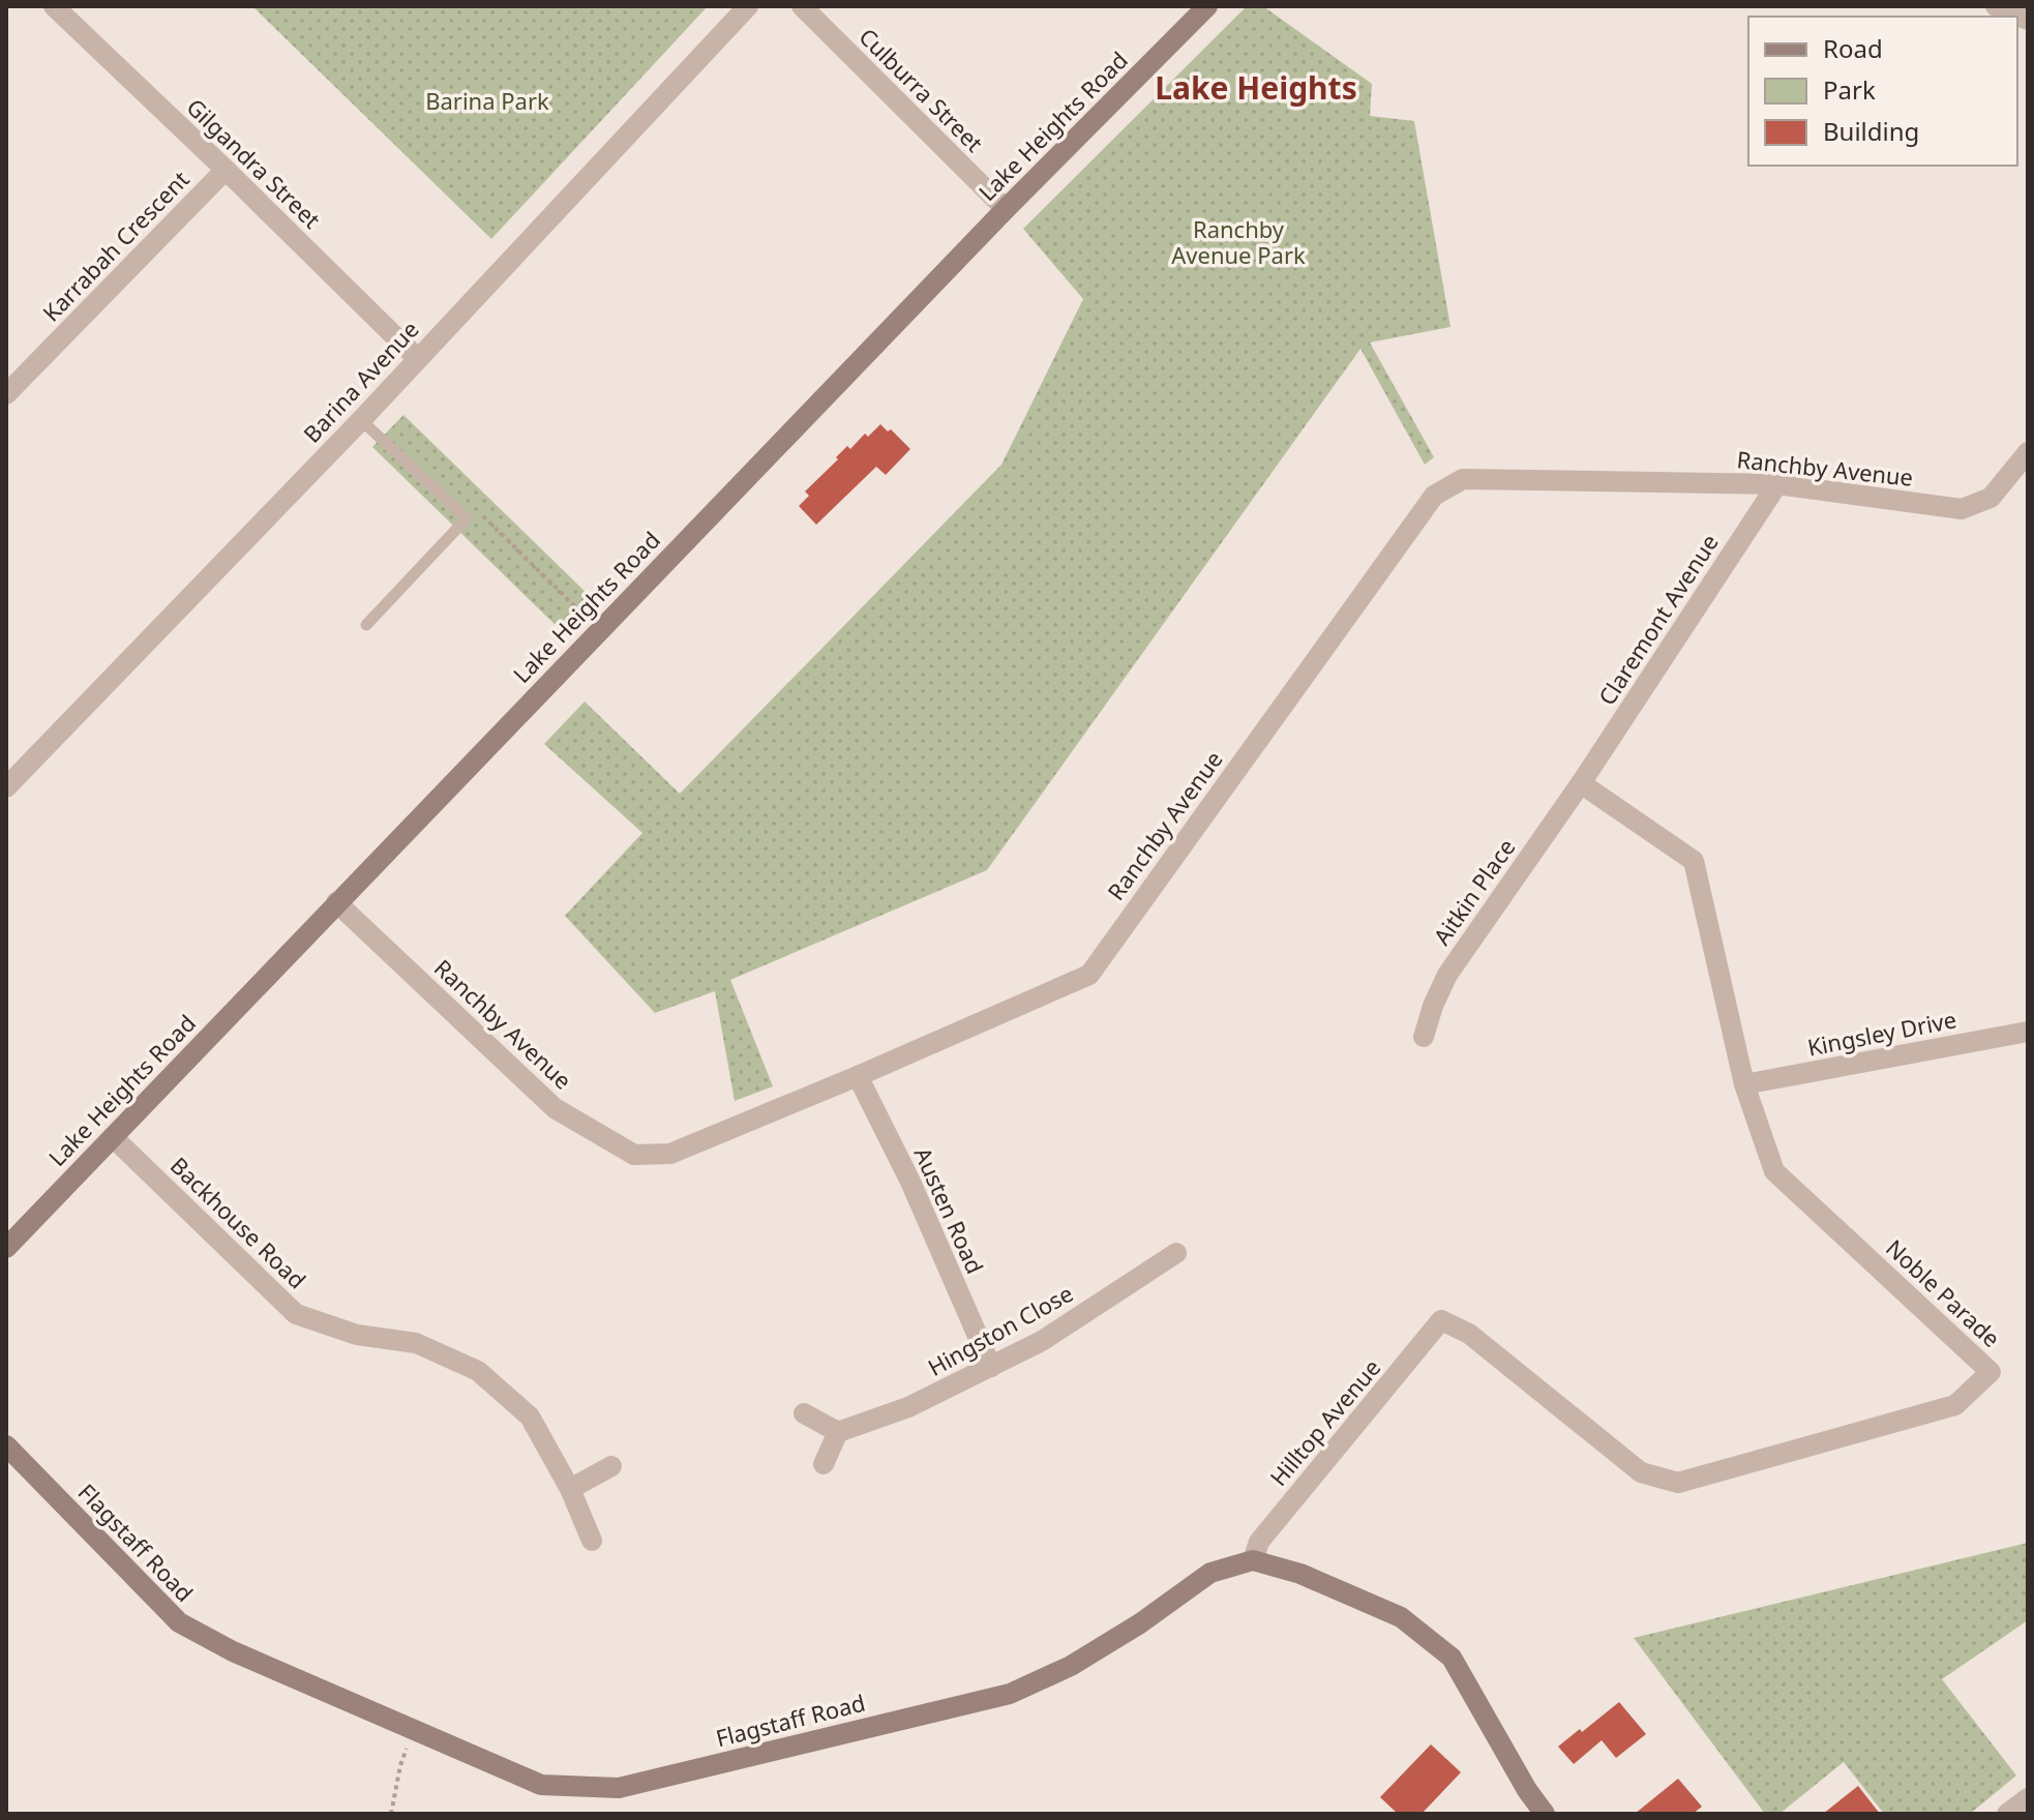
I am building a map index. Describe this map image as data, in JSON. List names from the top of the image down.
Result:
{
  "streets": {
    "main road": ["Lake Heights Road", "Flagstaff Road"],
    "street": [
      "Culburra Street",
      "Gilgandra Street",
      "Karrabah Crescent",
      "Barina Avenue",
      "Ranchby Avenue",
      "Claremont Avenue",
      "Aitkin Place",
      "Kingsley Drive",
      "Austen Road",
      "Backhouse Road",
      "Noble Parade",
      "Hingston Close",
      "Hilltop Avenue"
    ]
  },
  "crossings": [
    ["Culburra Street", "Lake Heights Road"],
    ["Lake Heights Road", "Ranchby Avenue"],
    ["Lake Heights Road", "Backhouse Road"],
    ["Gilgandra Street", "Karrabah Crescent"],
    ["Gilgandra Street", "Barina Avenue"],
    ["Ranchby Avenue", "Claremont Avenue"],
    ["Ranchby Avenue", "Austen Road"],
    ["Claremont Avenue", "Aitkin Place"],
    ["Claremont Avenue", "Noble Parade"],
    ["Aitkin Place", "Noble Parade"],
    ["Kingsley Drive", "Noble Parade"],
    ["Austen Road", "Hingston Close"],
    ["Noble Parade", "Hilltop Avenue"],
    ["Hilltop Avenue", "Flagstaff Road"]
  ],
  "districts": ["Lake Heights"],
  "parks": ["Barina Park", "Ranchby Avenue Park"],
  "legend": ["Road", "Park", "Building"]
}
